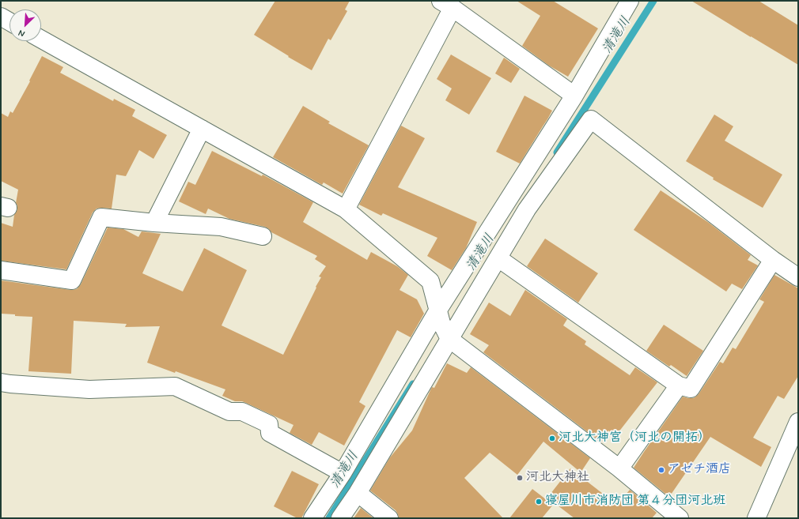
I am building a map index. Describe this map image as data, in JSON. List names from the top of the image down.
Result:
{
  "water": ["清滝川"],
  "places": [
    "河北大神宮（河北の開拓）",
    "アゼチ酒店",
    "河北大神社",
    "寝屋川市消防団 第４分団河北班"
  ],
  "north": "bottom left"
}
